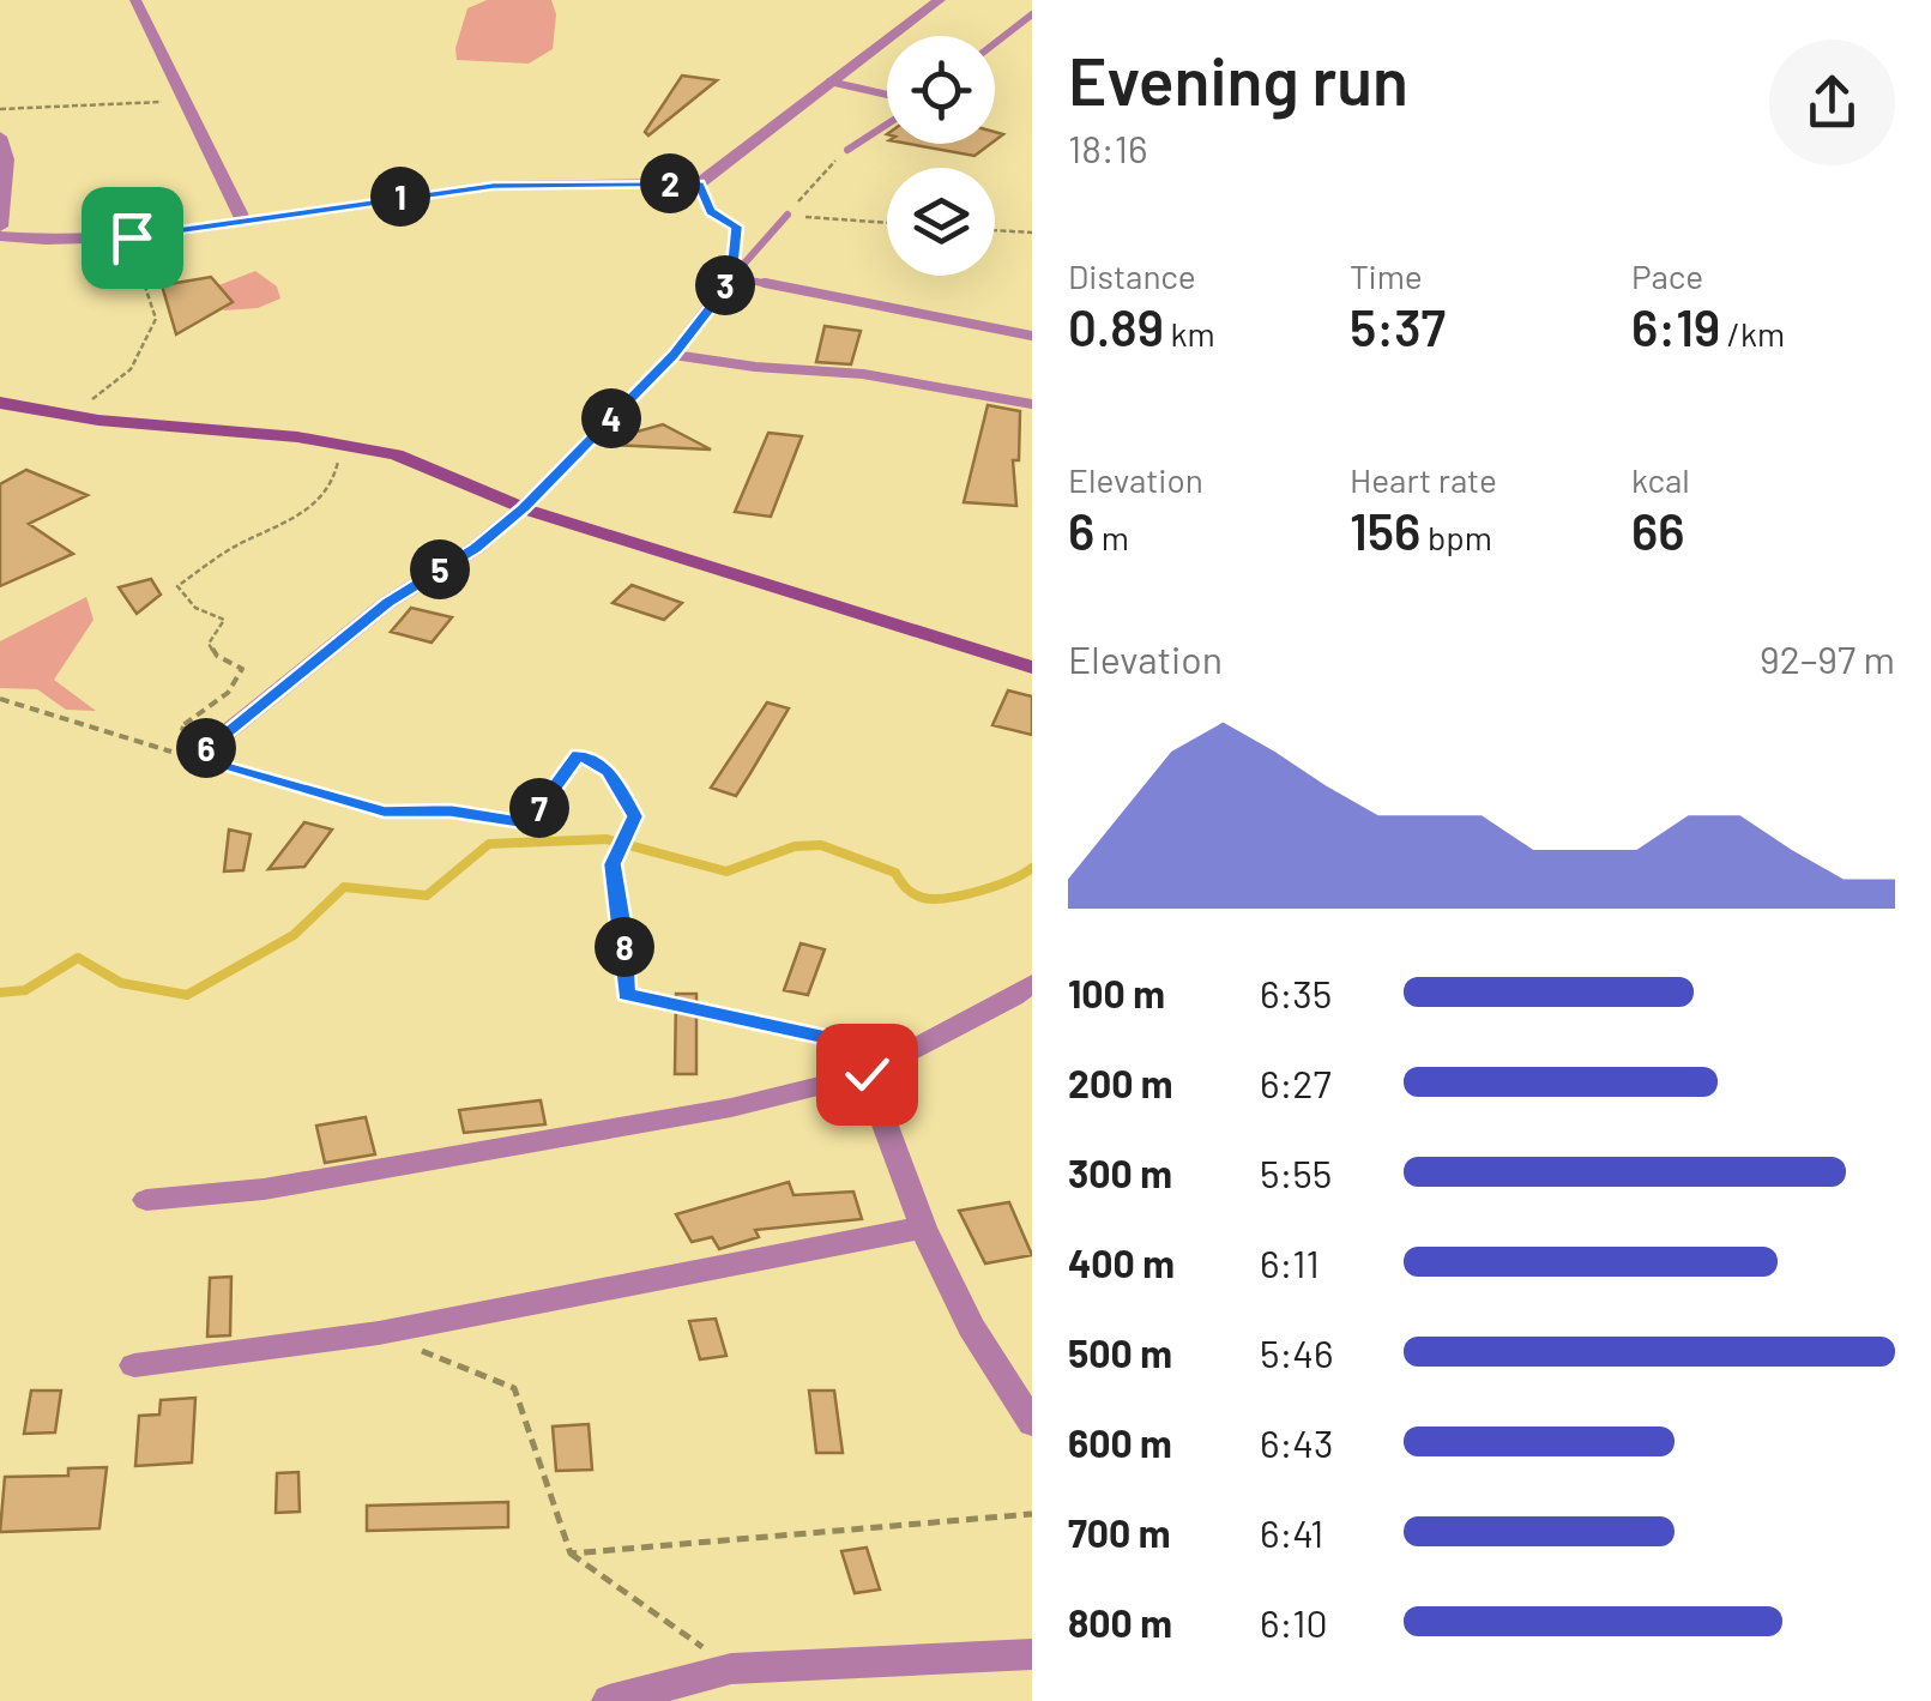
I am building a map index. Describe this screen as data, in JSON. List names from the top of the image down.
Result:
{
  "page": {
    "heading": ["Evening run", "18:16"],
    "pins": [
      "2",
      "1",
      "3",
      "4",
      "5",
      "6",
      "7",
      "8"
    ],
    "stats": [
      ["Distance", "0.89 km"],
      ["Time", "5:37"],
      ["Pace", "6:19 /km"],
      ["Elevation", "6 m"],
      ["Heart rate", "156 bpm"],
      ["kcal", "66"]
    ],
    "chart": ["Elevation", "92–97 m"],
    "list": [
      {
        "name": "100 m",
        "note": "6:35"
      },
      {
        "name": "200 m",
        "note": "6:27"
      },
      {
        "name": "300 m",
        "note": "5:55"
      },
      {
        "name": "400 m",
        "note": "6:11"
      },
      {
        "name": "500 m",
        "note": "5:46"
      },
      {
        "name": "600 m",
        "note": "6:43"
      },
      {
        "name": "700 m",
        "note": "6:41"
      },
      {
        "name": "800 m",
        "note": "6:10"
      }
    ]
  }
}
